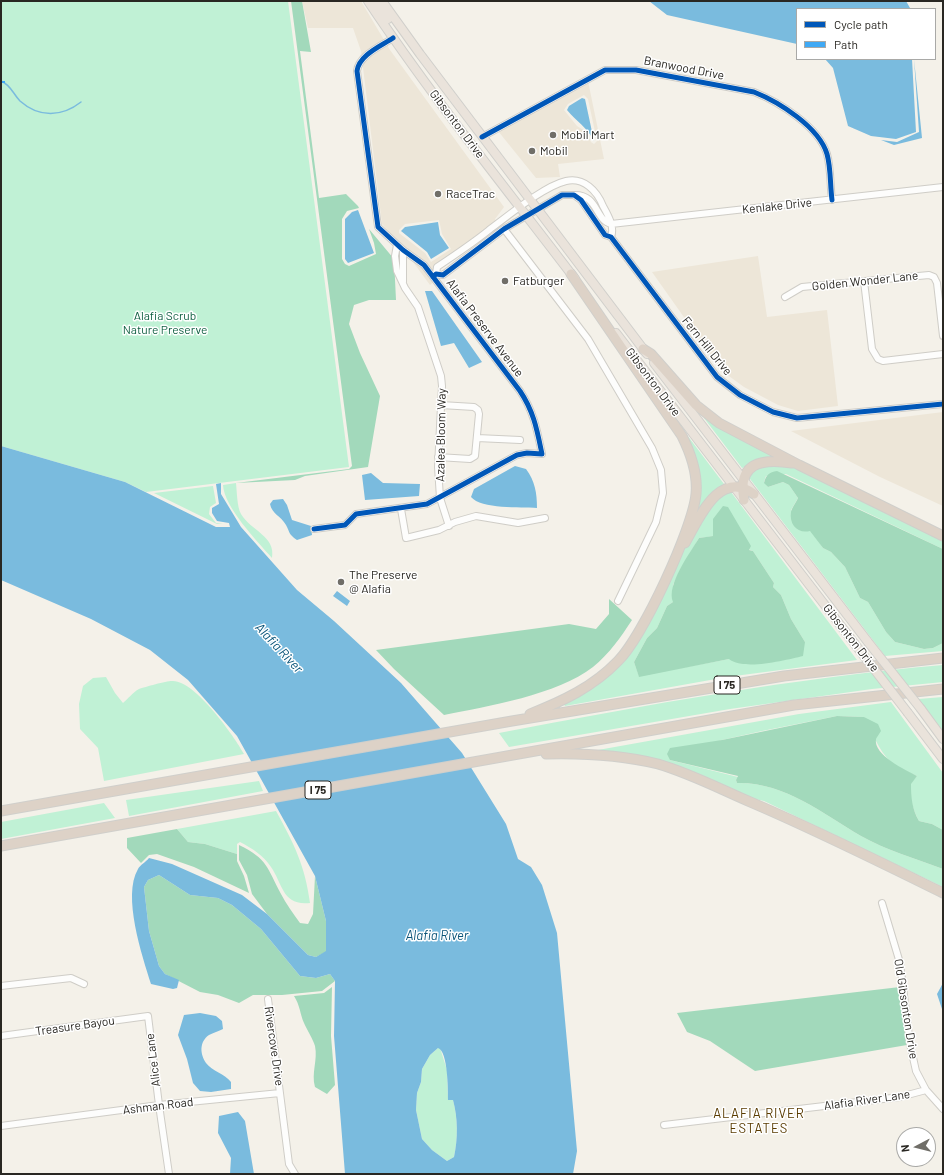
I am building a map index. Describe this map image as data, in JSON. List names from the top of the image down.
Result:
{
  "streets": {
    "highway": ["I 75"],
    "main road": ["Gibsonton Drive"],
    "street": [
      "Branwood Drive",
      "Kenlake Drive",
      "Golden Wonder Lane",
      "Alafia Preserve Avenue",
      "Fern Hill Drive",
      "Azalea Bloom Way",
      "Old Gibsonton Drive",
      "Treasure Bayou",
      "Rivercove Drive",
      "Alice Lane",
      "Alafia River Lane",
      "Ashman Road"
    ]
  },
  "crossings": [
    ["Branwood Drive", "Gibsonton Drive"],
    ["Branwood Drive", "Kenlake Drive"],
    ["Gibsonton Drive", "Alafia Preserve Avenue"],
    ["Alafia Preserve Avenue", "Azalea Bloom Way"],
    ["Old Gibsonton Drive", "Alafia River Lane"],
    ["Treasure Bayou", "Alice Lane"],
    ["Rivercove Drive", "Ashman Road"],
    ["Alice Lane", "Ashman Road"]
  ],
  "districts": ["ALAFIA RIVER ESTATES"],
  "water": ["Alafia River"],
  "parks": ["Alafia Scrub Nature Preserve"],
  "places": [
    "Mobil Mart",
    "Mobil",
    "RaceTrac",
    "Fatburger",
    "The Preserve @ Alafia"
  ],
  "legend": ["Cycle path", "Path"],
  "north": "left"
}
